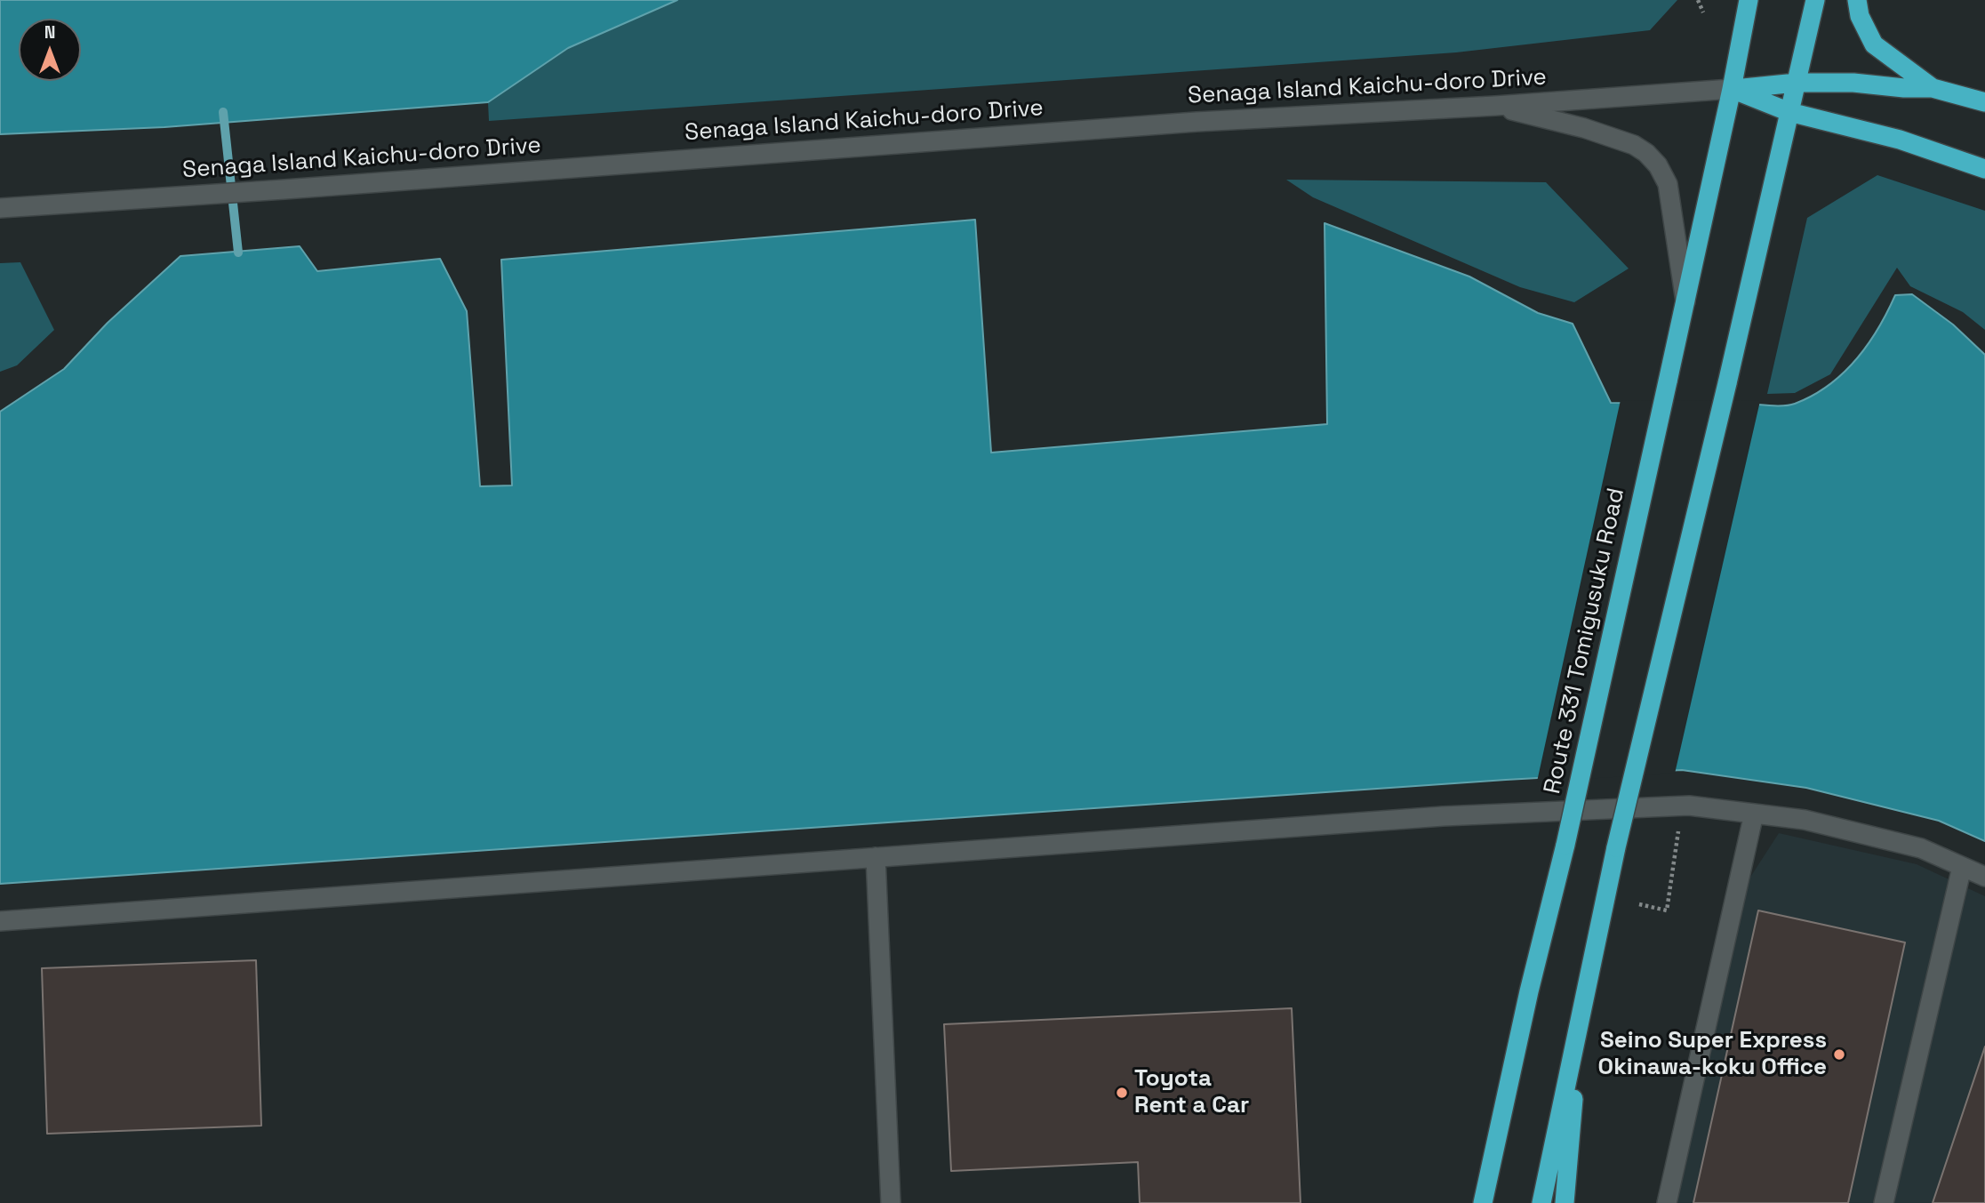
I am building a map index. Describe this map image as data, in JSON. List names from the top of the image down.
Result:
{
  "streets": {
    "highway": ["Route 331 Tomigusuku Road"],
    "street": ["Senaga Island Kaichu-doro Drive"]
  },
  "crossings": [
    ["Senaga Island Kaichu-doro Drive", "Route 331 Tomigusuku Road"]
  ],
  "places": ["Seino Super Express Okinawa-koku Office", "Toyota Rent a Car"],
  "north": "top"
}
